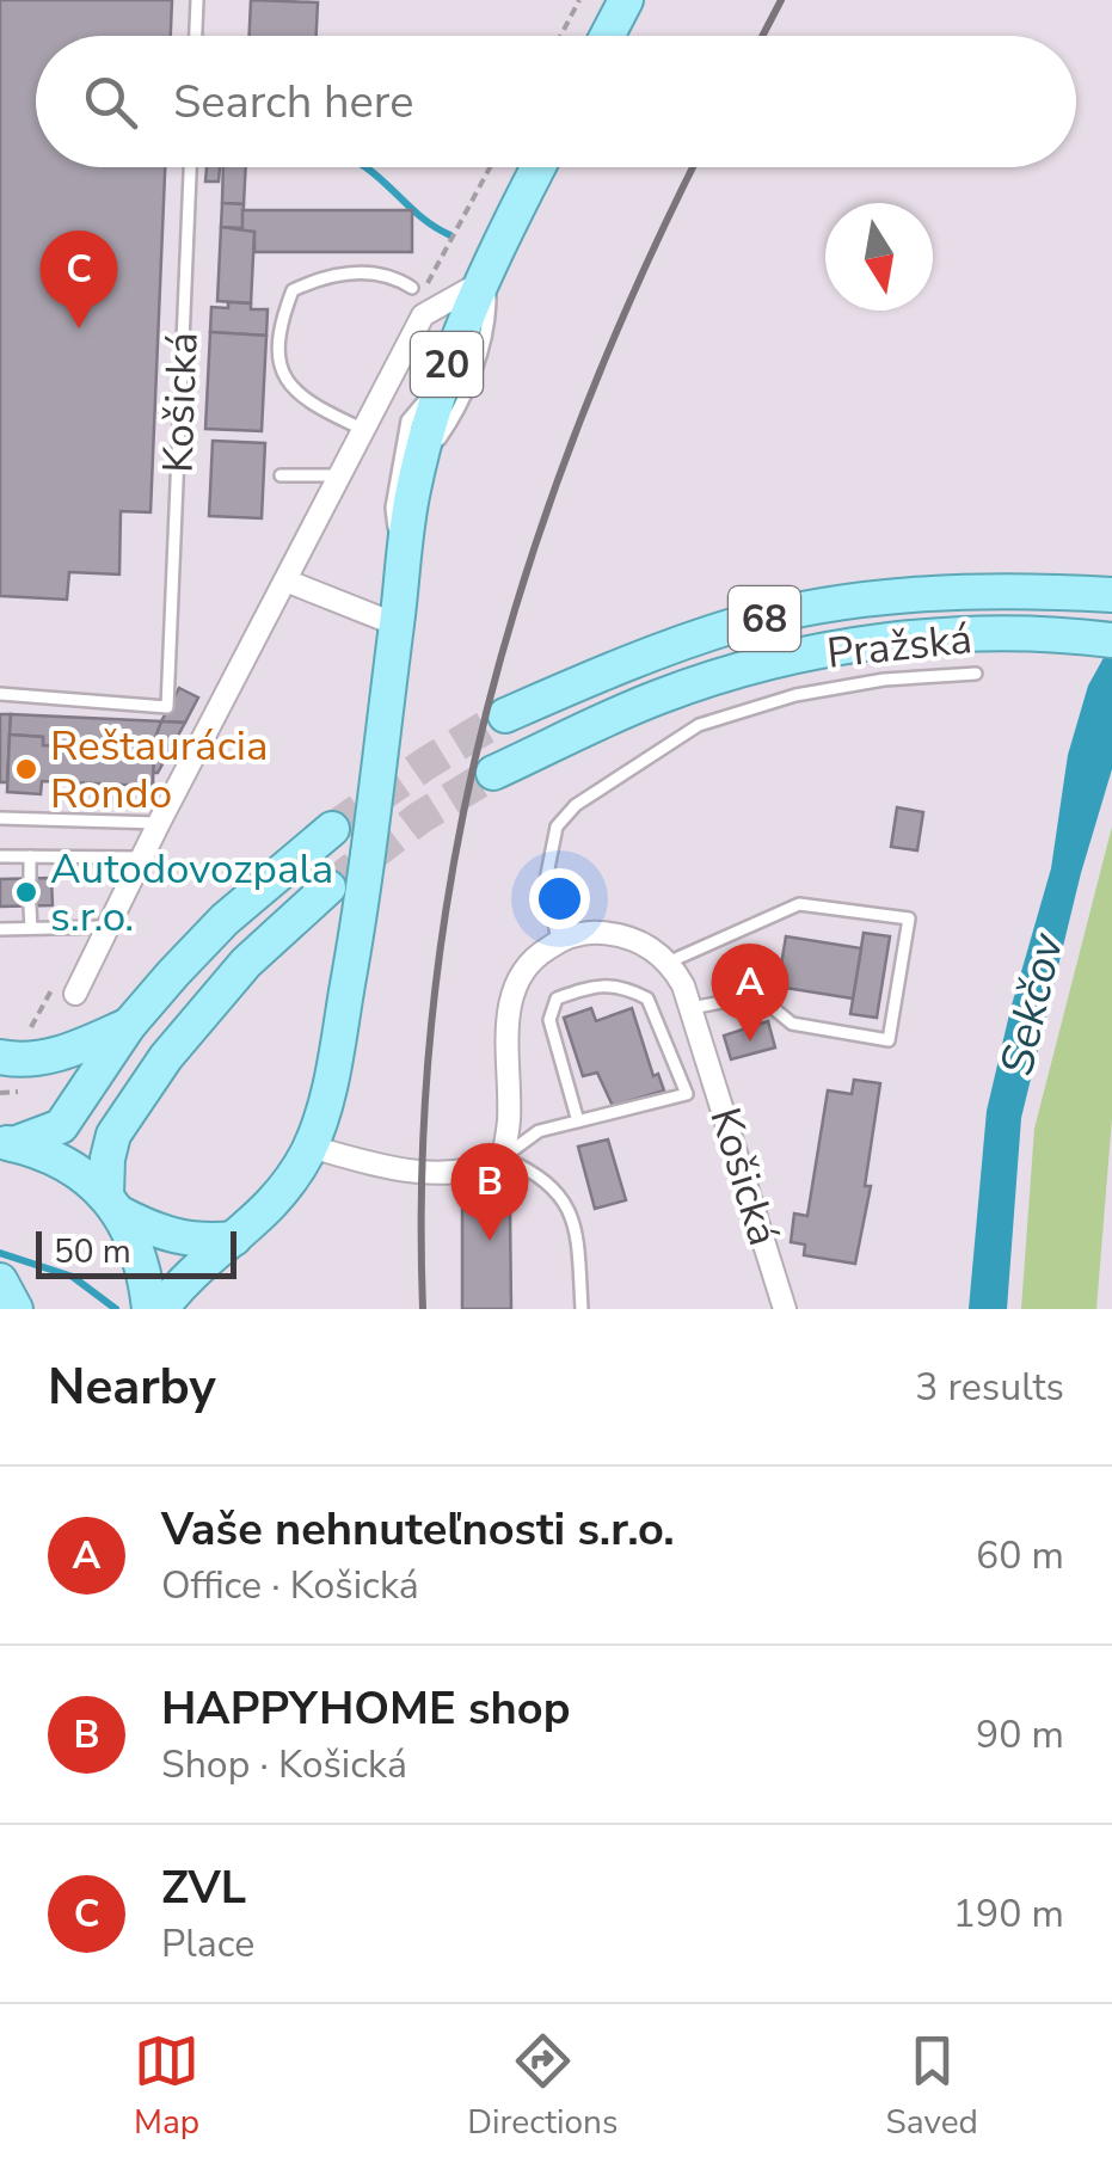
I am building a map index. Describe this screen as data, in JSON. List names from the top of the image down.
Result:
{
  "streets": {
    "main road": ["20", "68", "Pražská"],
    "street": ["Košická"]
  },
  "water": ["Sekčov"],
  "places": ["Reštaurácia Rondo", "Autodovozpala s.r.o."],
  "scale_bar": "50 m",
  "north": "bottom",
  "page": {
    "search": "Search here",
    "pins": ["C", "A", "B"],
    "scale": "50 m",
    "heading": ["Nearby", "3 results"],
    "list": [
      {
        "mark": "A",
        "name": "Vaše nehnuteľnosti s.r.o.",
        "note": "Office · Košická",
        "value": "60 m"
      },
      {
        "mark": "B",
        "name": "HAPPYHOME shop",
        "note": "Shop · Košická",
        "value": "90 m"
      },
      {
        "mark": "C",
        "name": "ZVL",
        "note": "Place",
        "value": "190 m"
      }
    ],
    "nav": ["Map", "Directions", "Saved"]
  }
}
